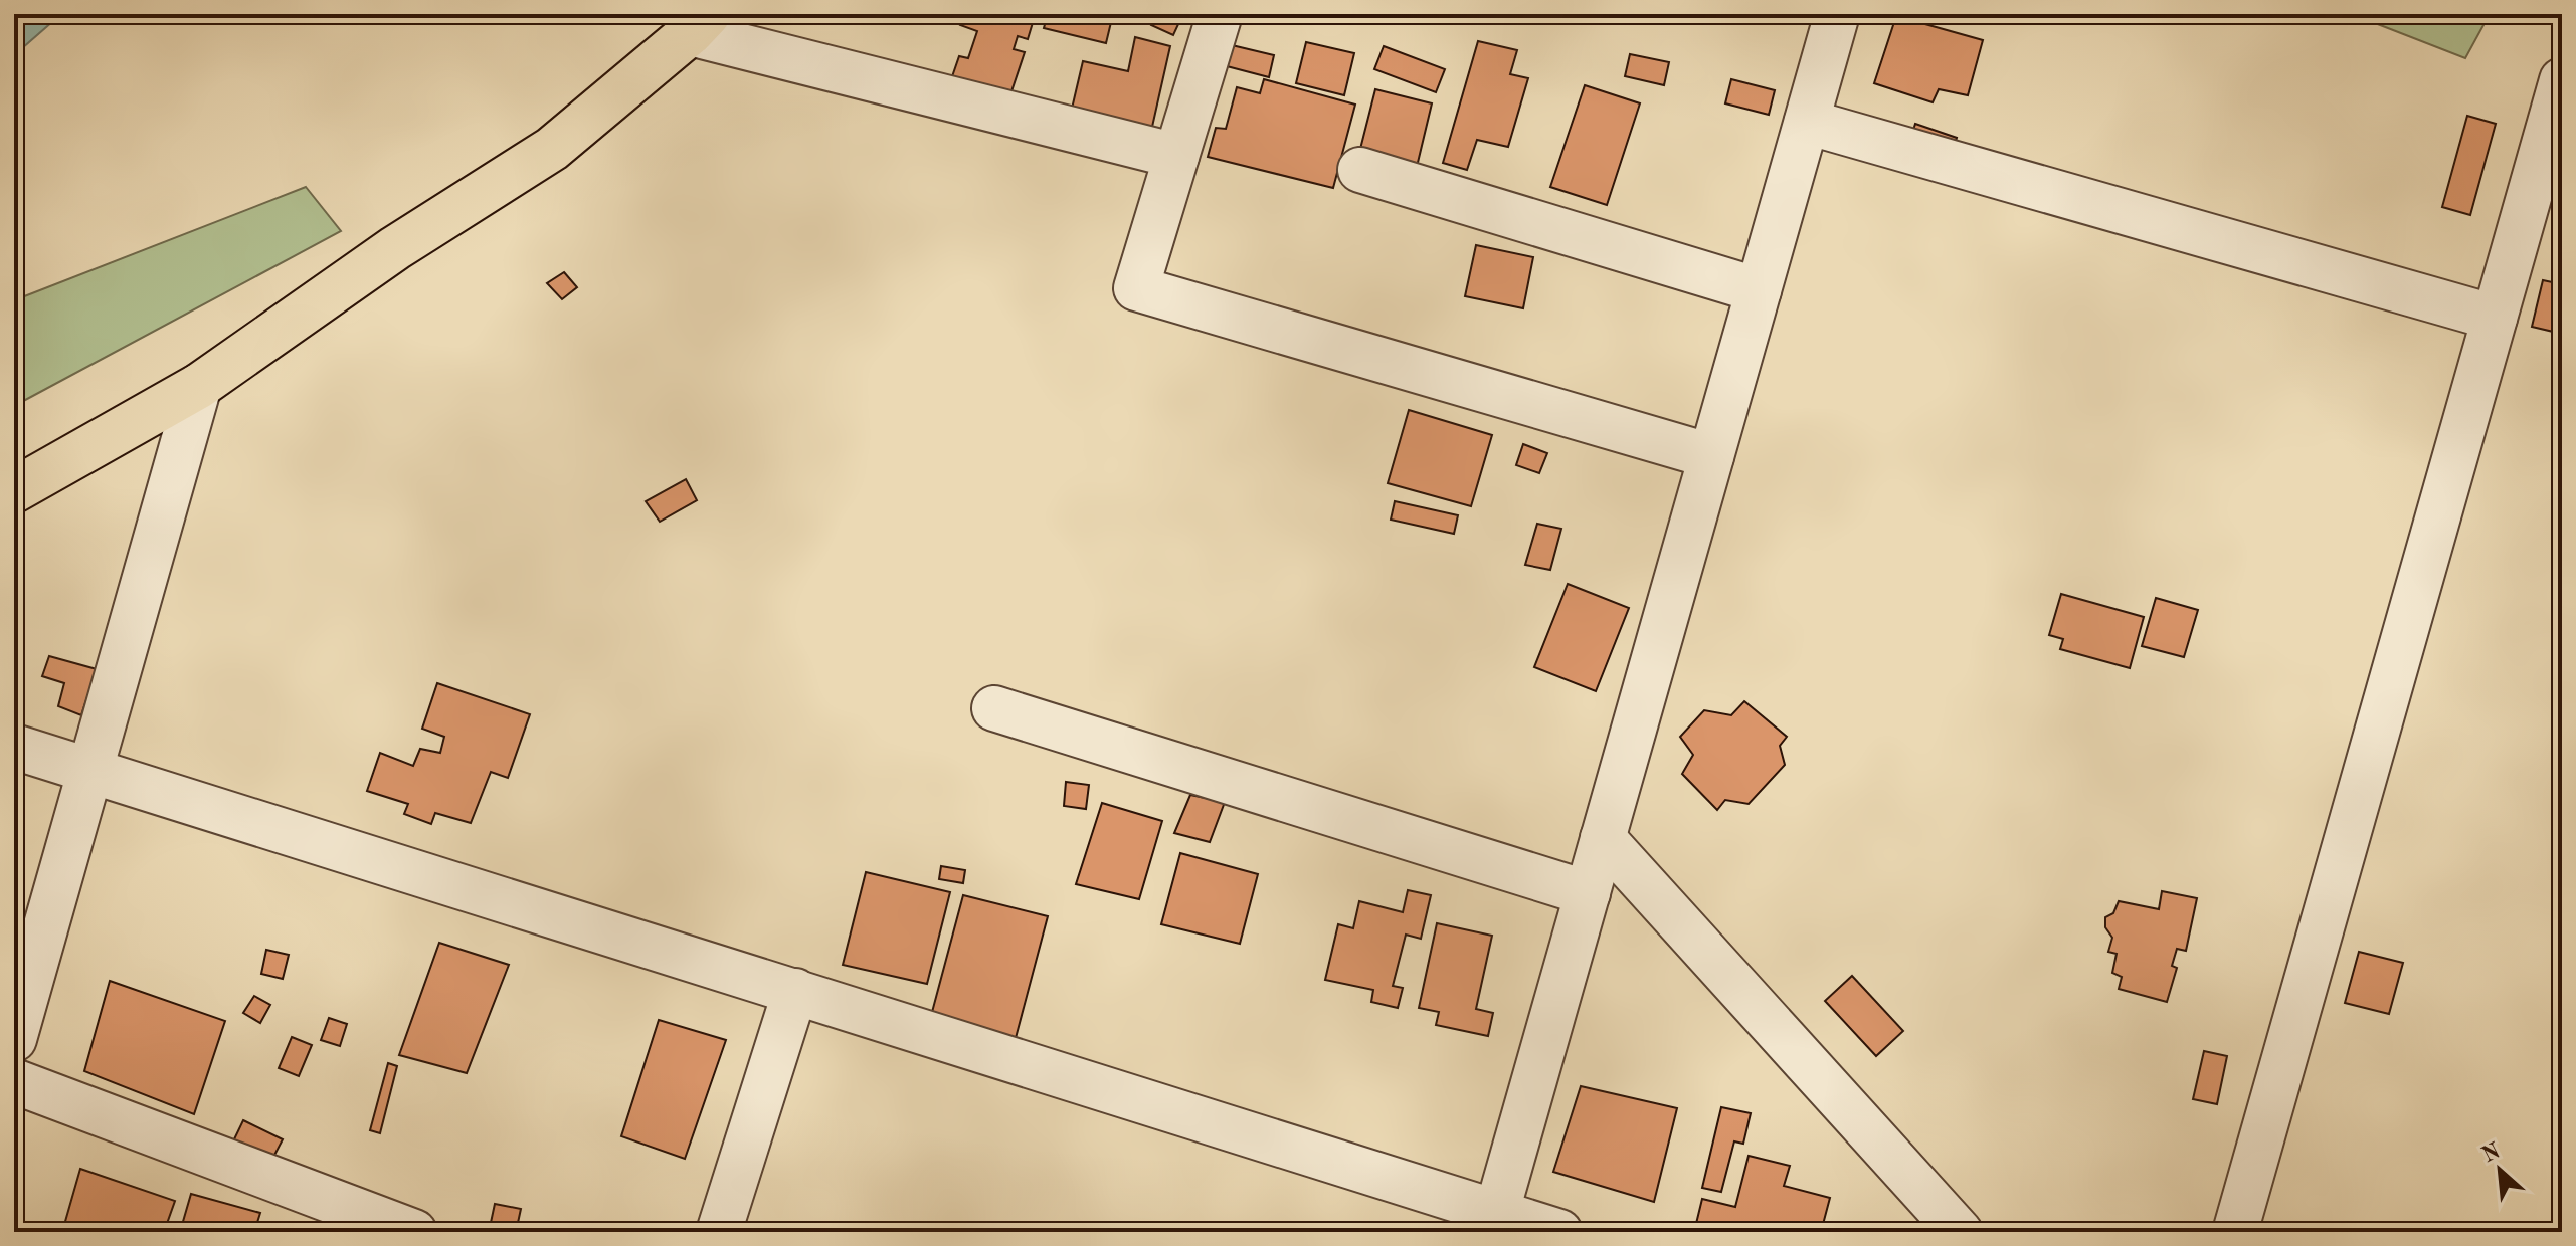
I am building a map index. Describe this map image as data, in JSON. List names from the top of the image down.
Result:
{
  "north": "top left"
}
